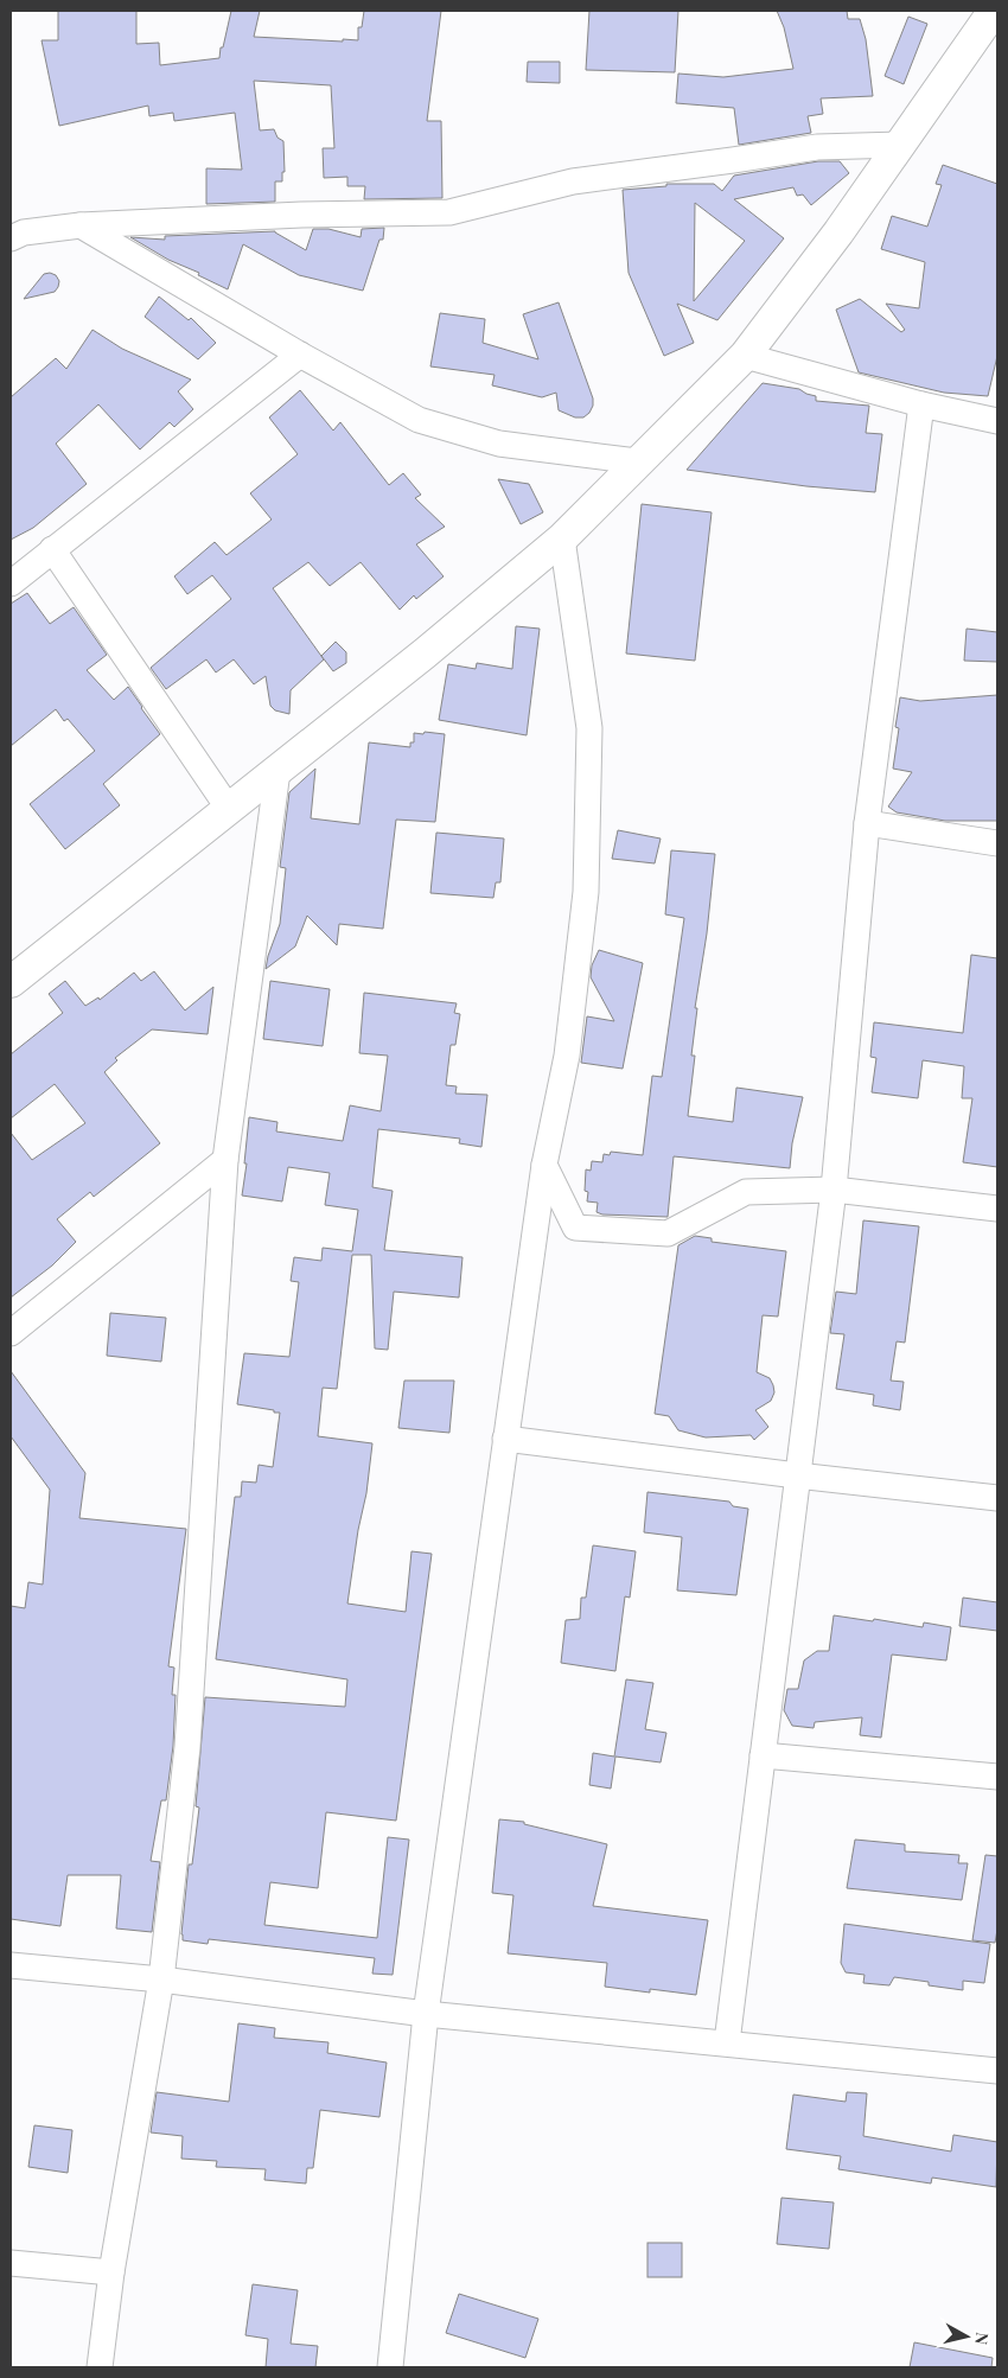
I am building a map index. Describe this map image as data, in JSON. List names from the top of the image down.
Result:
{
  "north": "right"
}
